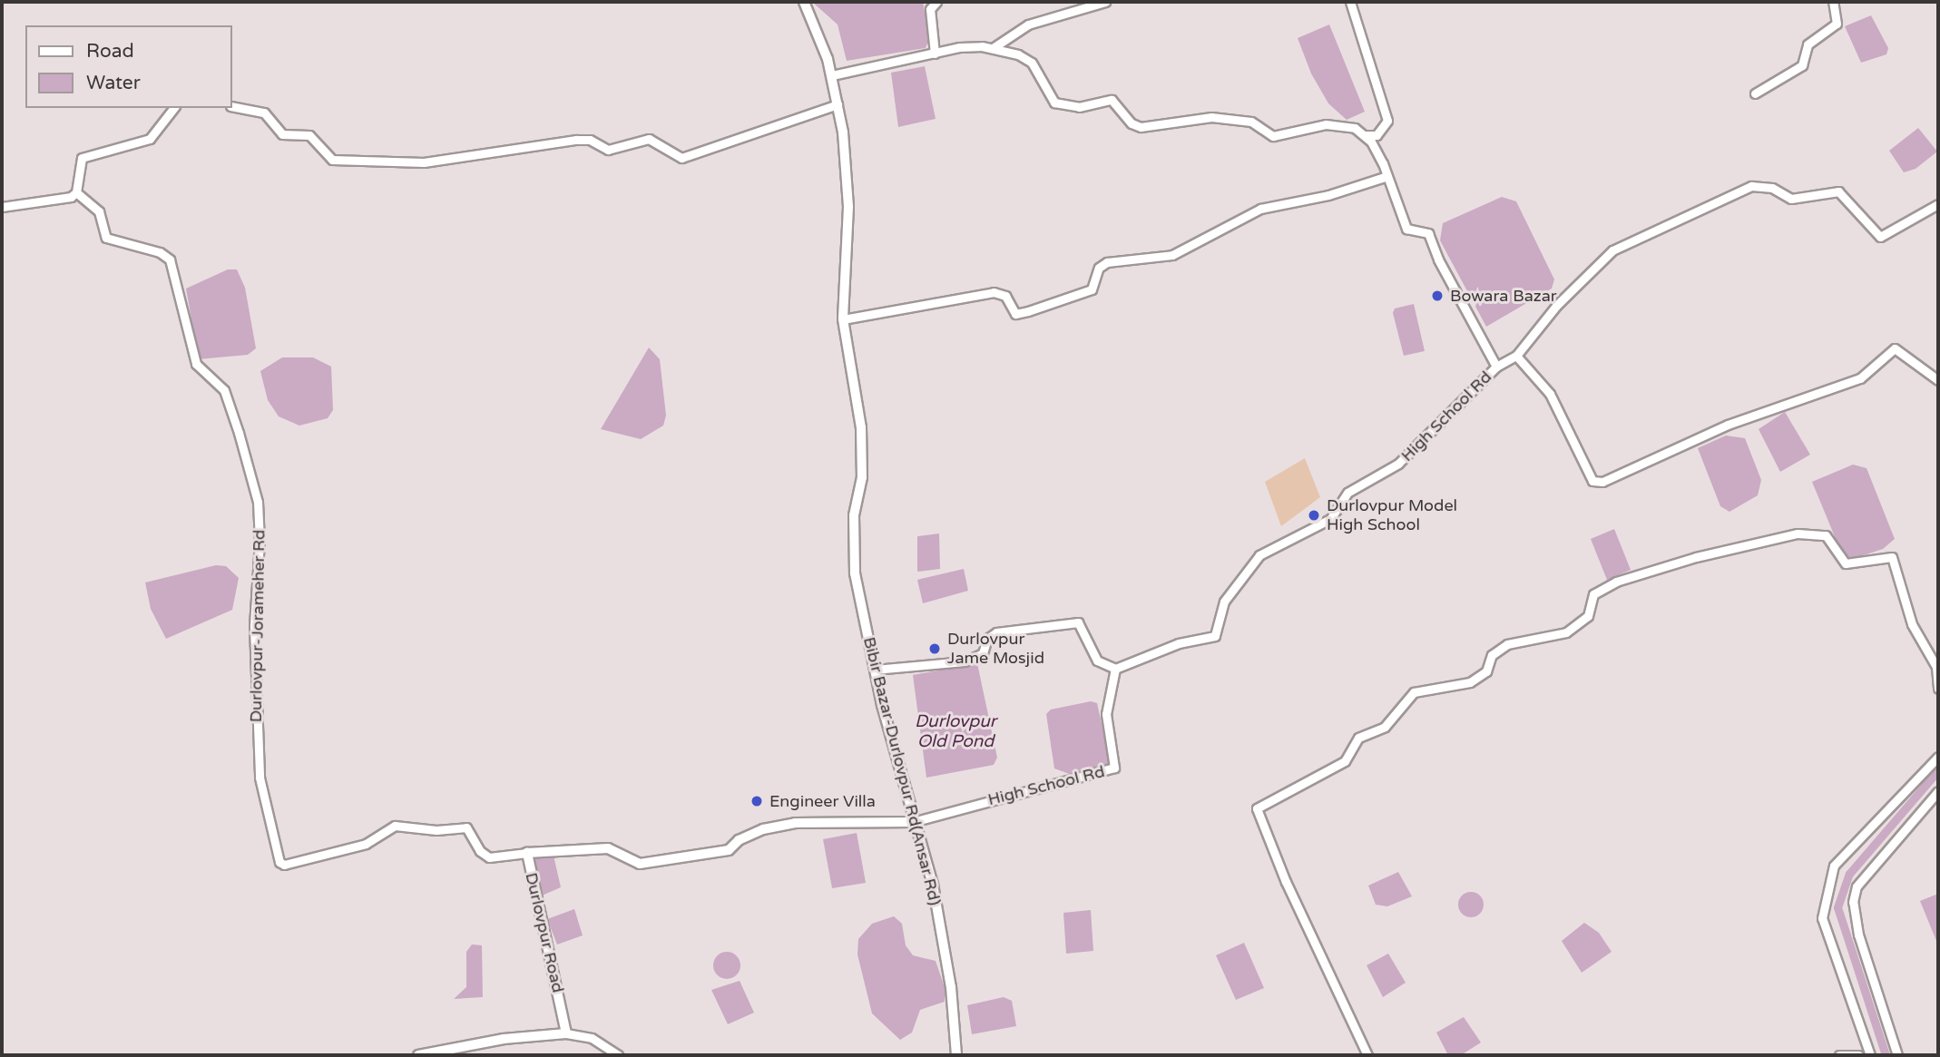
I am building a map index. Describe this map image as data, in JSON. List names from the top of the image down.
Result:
{
  "streets": {
    "street": [
      "High School Rd",
      "Durlovpur-Jorameher Rd",
      "Bibir Bazar-Durlovpur Rd(Ansar Rd)",
      "Durlovpur Road"
    ]
  },
  "crossings": [
    ["High School Rd", "Bibir Bazar-Durlovpur Rd(Ansar Rd)"],
    ["High School Rd", "Durlovpur Road"],
    ["Durlovpur-Jorameher Rd", "Durlovpur Road"],
    ["Bibir Bazar-Durlovpur Rd(Ansar Rd)", "Durlovpur Road"]
  ],
  "water": ["Durlovpur Old Pond"],
  "places": [
    "Bowara Bazar",
    "Durlovpur Model High School",
    "Durlovpur Jame Mosjid",
    "Engineer Villa"
  ],
  "legend": ["Road", "Water"]
}
